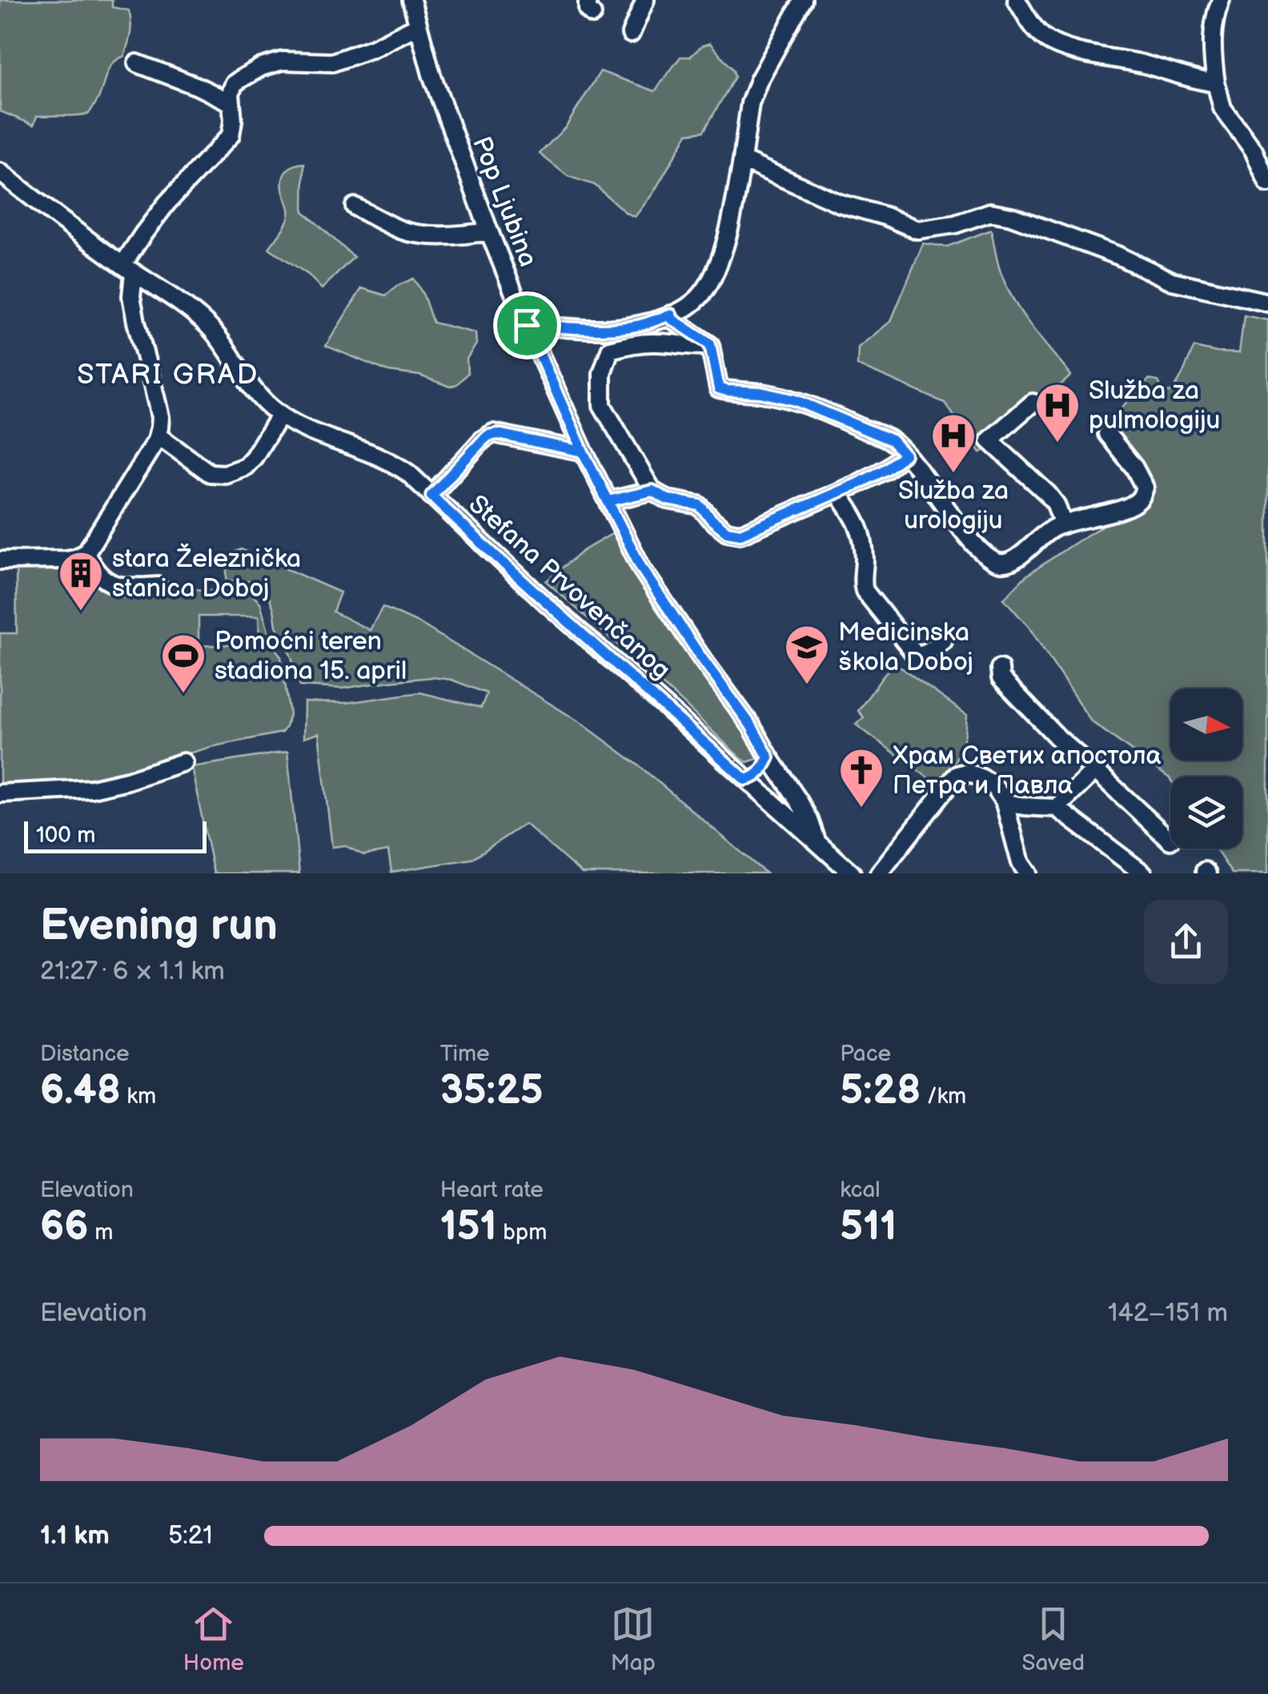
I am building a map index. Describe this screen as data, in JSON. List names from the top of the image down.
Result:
{
  "streets": {
    "street": ["Pop Ljubina", "Stefana Prvovenčanog"]
  },
  "crossings": [
    ["Pop Ljubina", "Stefana Prvovenčanog"]
  ],
  "districts": ["STARI GRAD"],
  "places": {
    "hospital": ["Služba za pulmologiju", "Služba za urologiju"],
    "building": ["stara Železnička stanica Doboj"],
    "school or university": ["Medicinska škola Doboj"],
    "sports": ["Pomoćni teren stadiona 15. april"],
    "church": ["Храм Светих апостола Петра и Павла"]
  },
  "scale_bar": "100 m",
  "north": "right",
  "page": {
    "scale": "100 m",
    "heading": ["Evening run", "21:27 · 6 × 1.1 km"],
    "stats": [
      ["Distance", "6.48 km"],
      ["Time", "35:25"],
      ["Pace", "5:28 /km"],
      ["Elevation", "66 m"],
      ["Heart rate", "151 bpm"],
      ["kcal", "511"]
    ],
    "chart": ["Elevation", "142–151 m"],
    "list": [
      {
        "name": "1.1 km",
        "note": "5:21"
      }
    ],
    "tabs": ["Home", "Map", "Saved"]
  }
}
